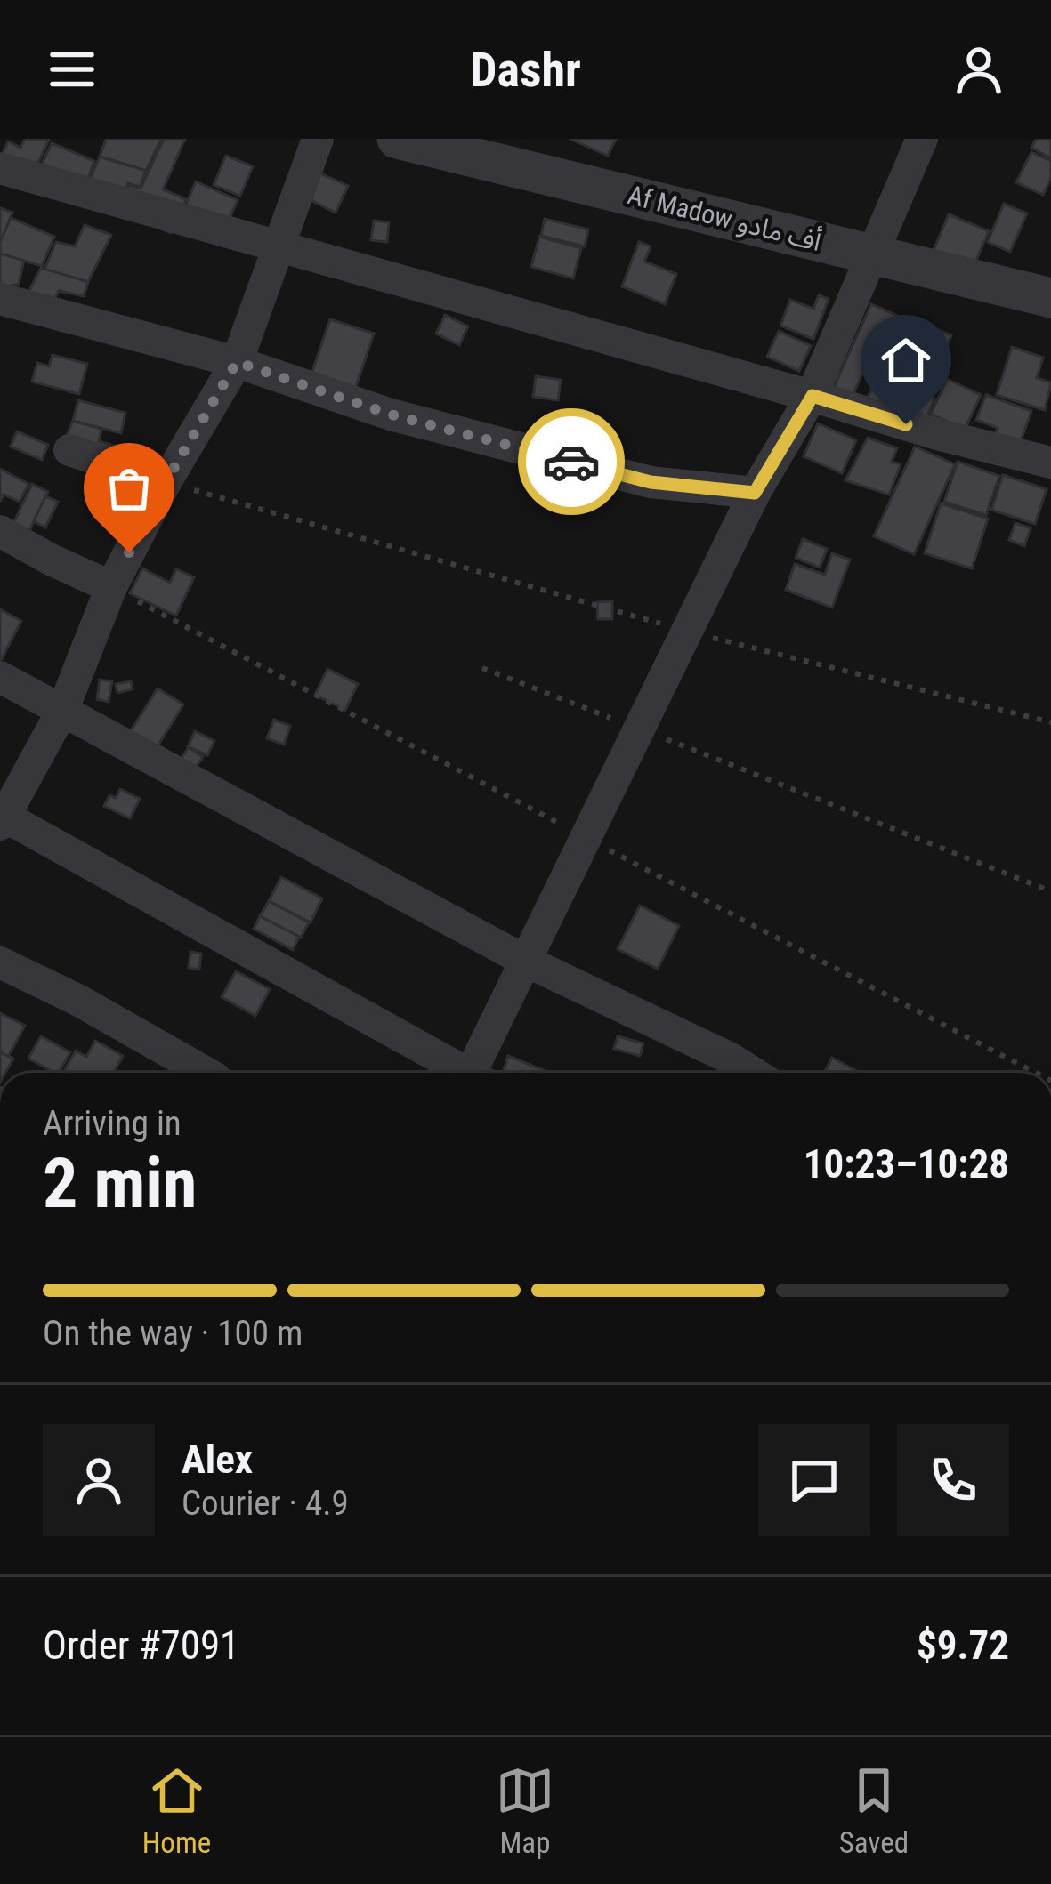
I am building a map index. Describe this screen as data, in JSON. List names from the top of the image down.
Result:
{
  "streets": {
    "street": ["Af Madow أف مادو"]
  },
  "page": {
    "header": "Dashr",
    "heading": ["2 min", "Arriving in", "10:23–10:28"],
    "panel": [
      "Alex",
      "Courier · 4.9",
      "Order #7091",
      "$9.72"
    ],
    "bar": "On the way · 100 m",
    "tabs": ["Home", "Map", "Saved"]
  }
}
